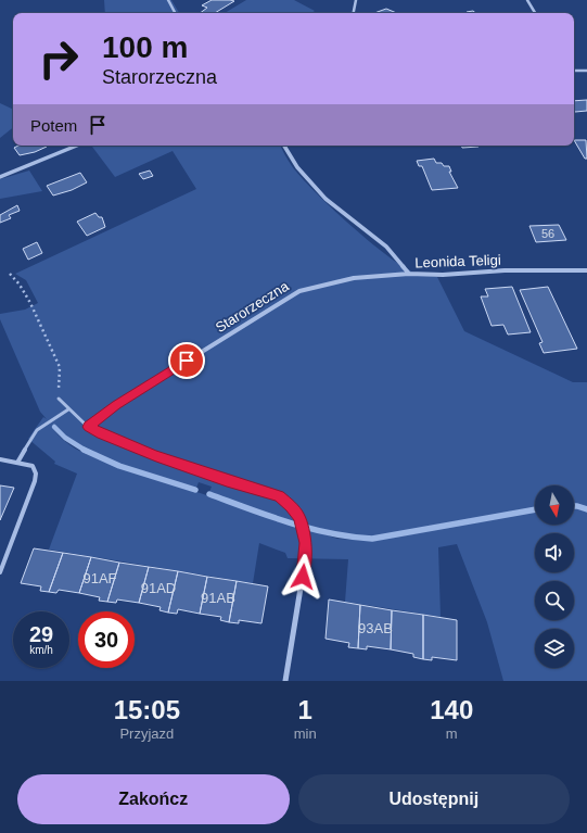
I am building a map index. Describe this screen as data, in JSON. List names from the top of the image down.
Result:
{
  "streets": {
    "street": ["Leonida Teligi", "Starorzeczna"]
  },
  "crossings": [
    ["Leonida Teligi", "Starorzeczna"]
  ],
  "house_numbers": [
    "56",
    "91AF",
    "91AD",
    "91AB",
    "93AB"
  ],
  "north": "bottom",
  "page": {
    "turn": ["100 m", "Starorzeczna"],
    "then": "Potem",
    "speed": "29 km/h",
    "limit": "30",
    "eta": [
      "15:05",
      "Przyjazd",
      "1",
      "min",
      "140",
      "m"
    ],
    "buttons": ["Zakończ", "Udostępnij"]
  }
}
